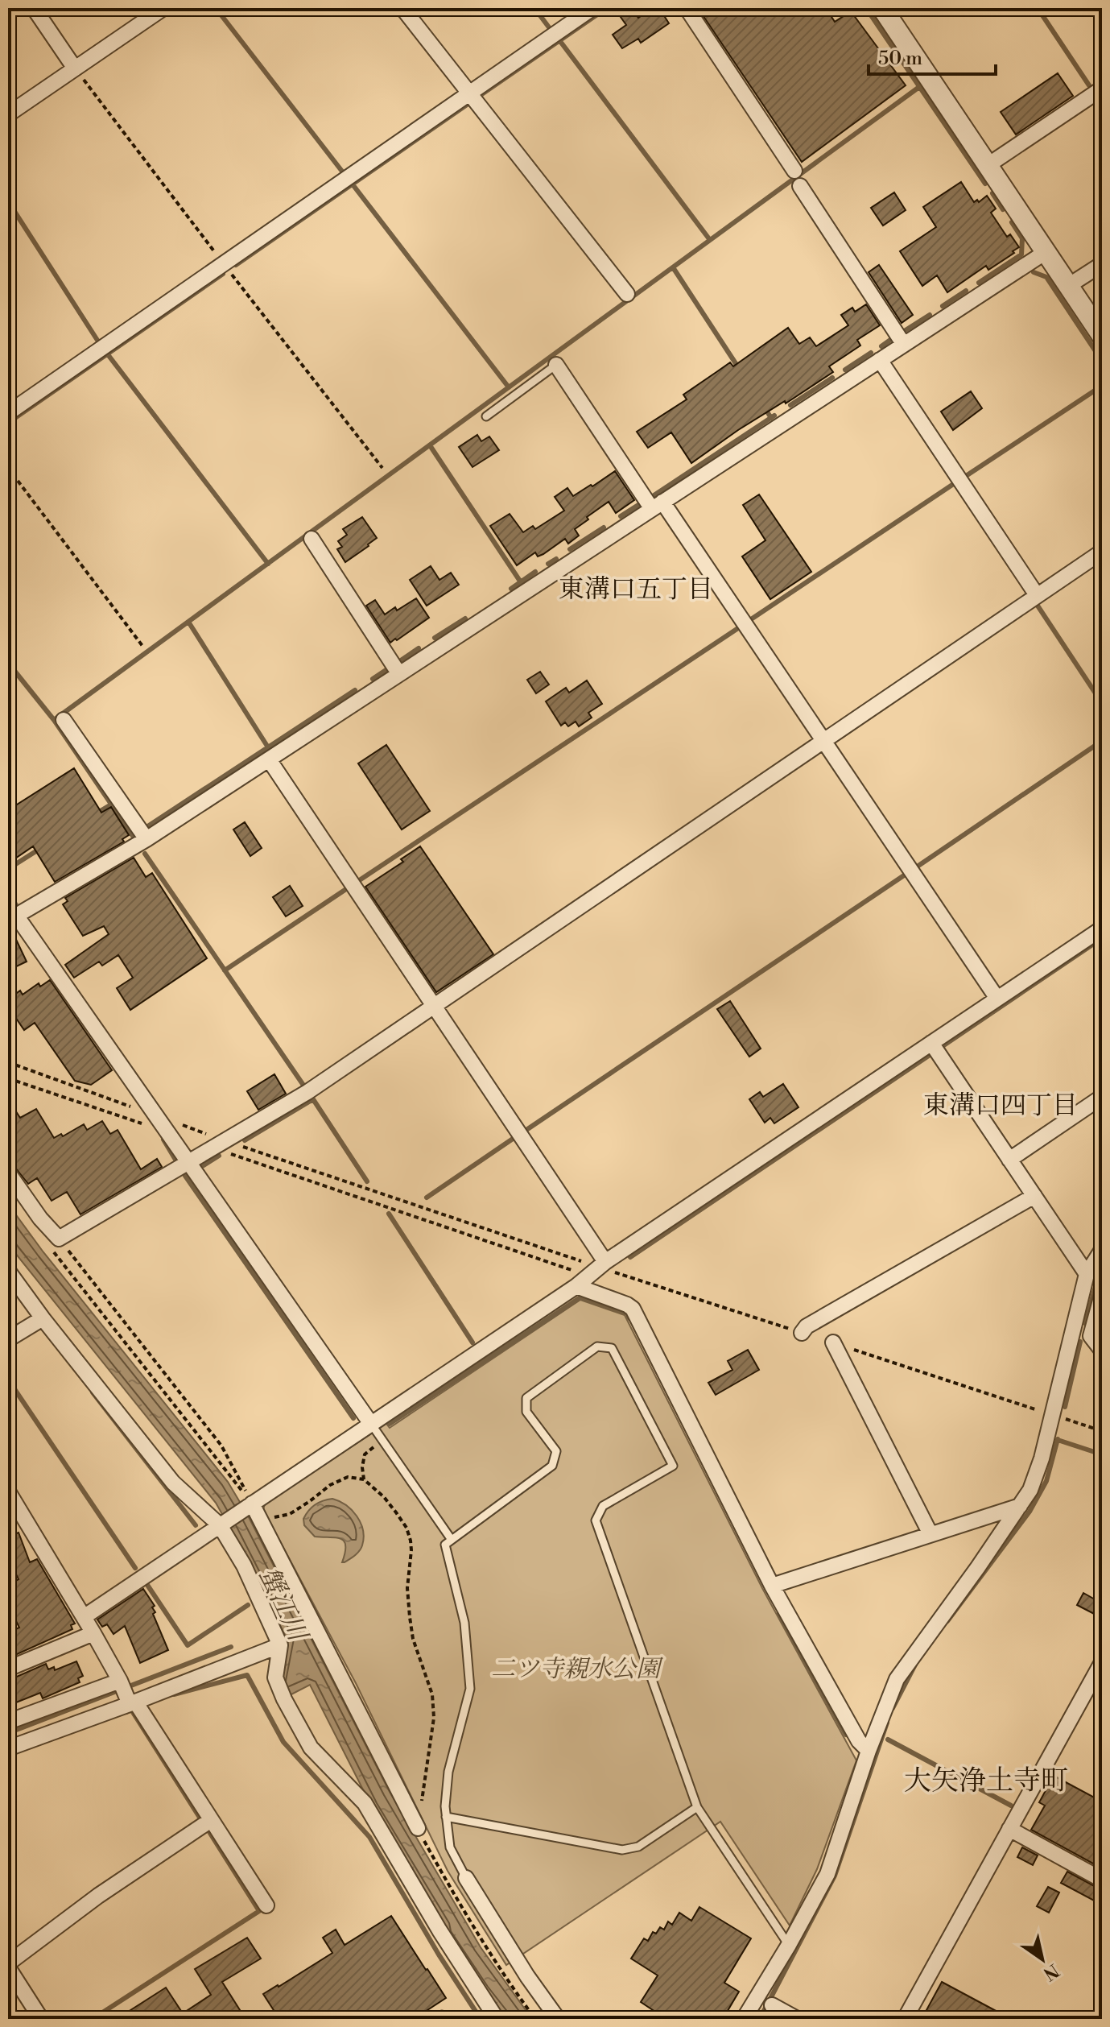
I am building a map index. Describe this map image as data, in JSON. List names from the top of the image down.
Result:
{
  "districts": ["東溝口五丁目", "東溝口四丁目", "大矢浄土寺町"],
  "water": ["蟹江川"],
  "parks": ["二ツ寺親水公園"],
  "scale_bar": "50 m",
  "north": "bottom right"
}
